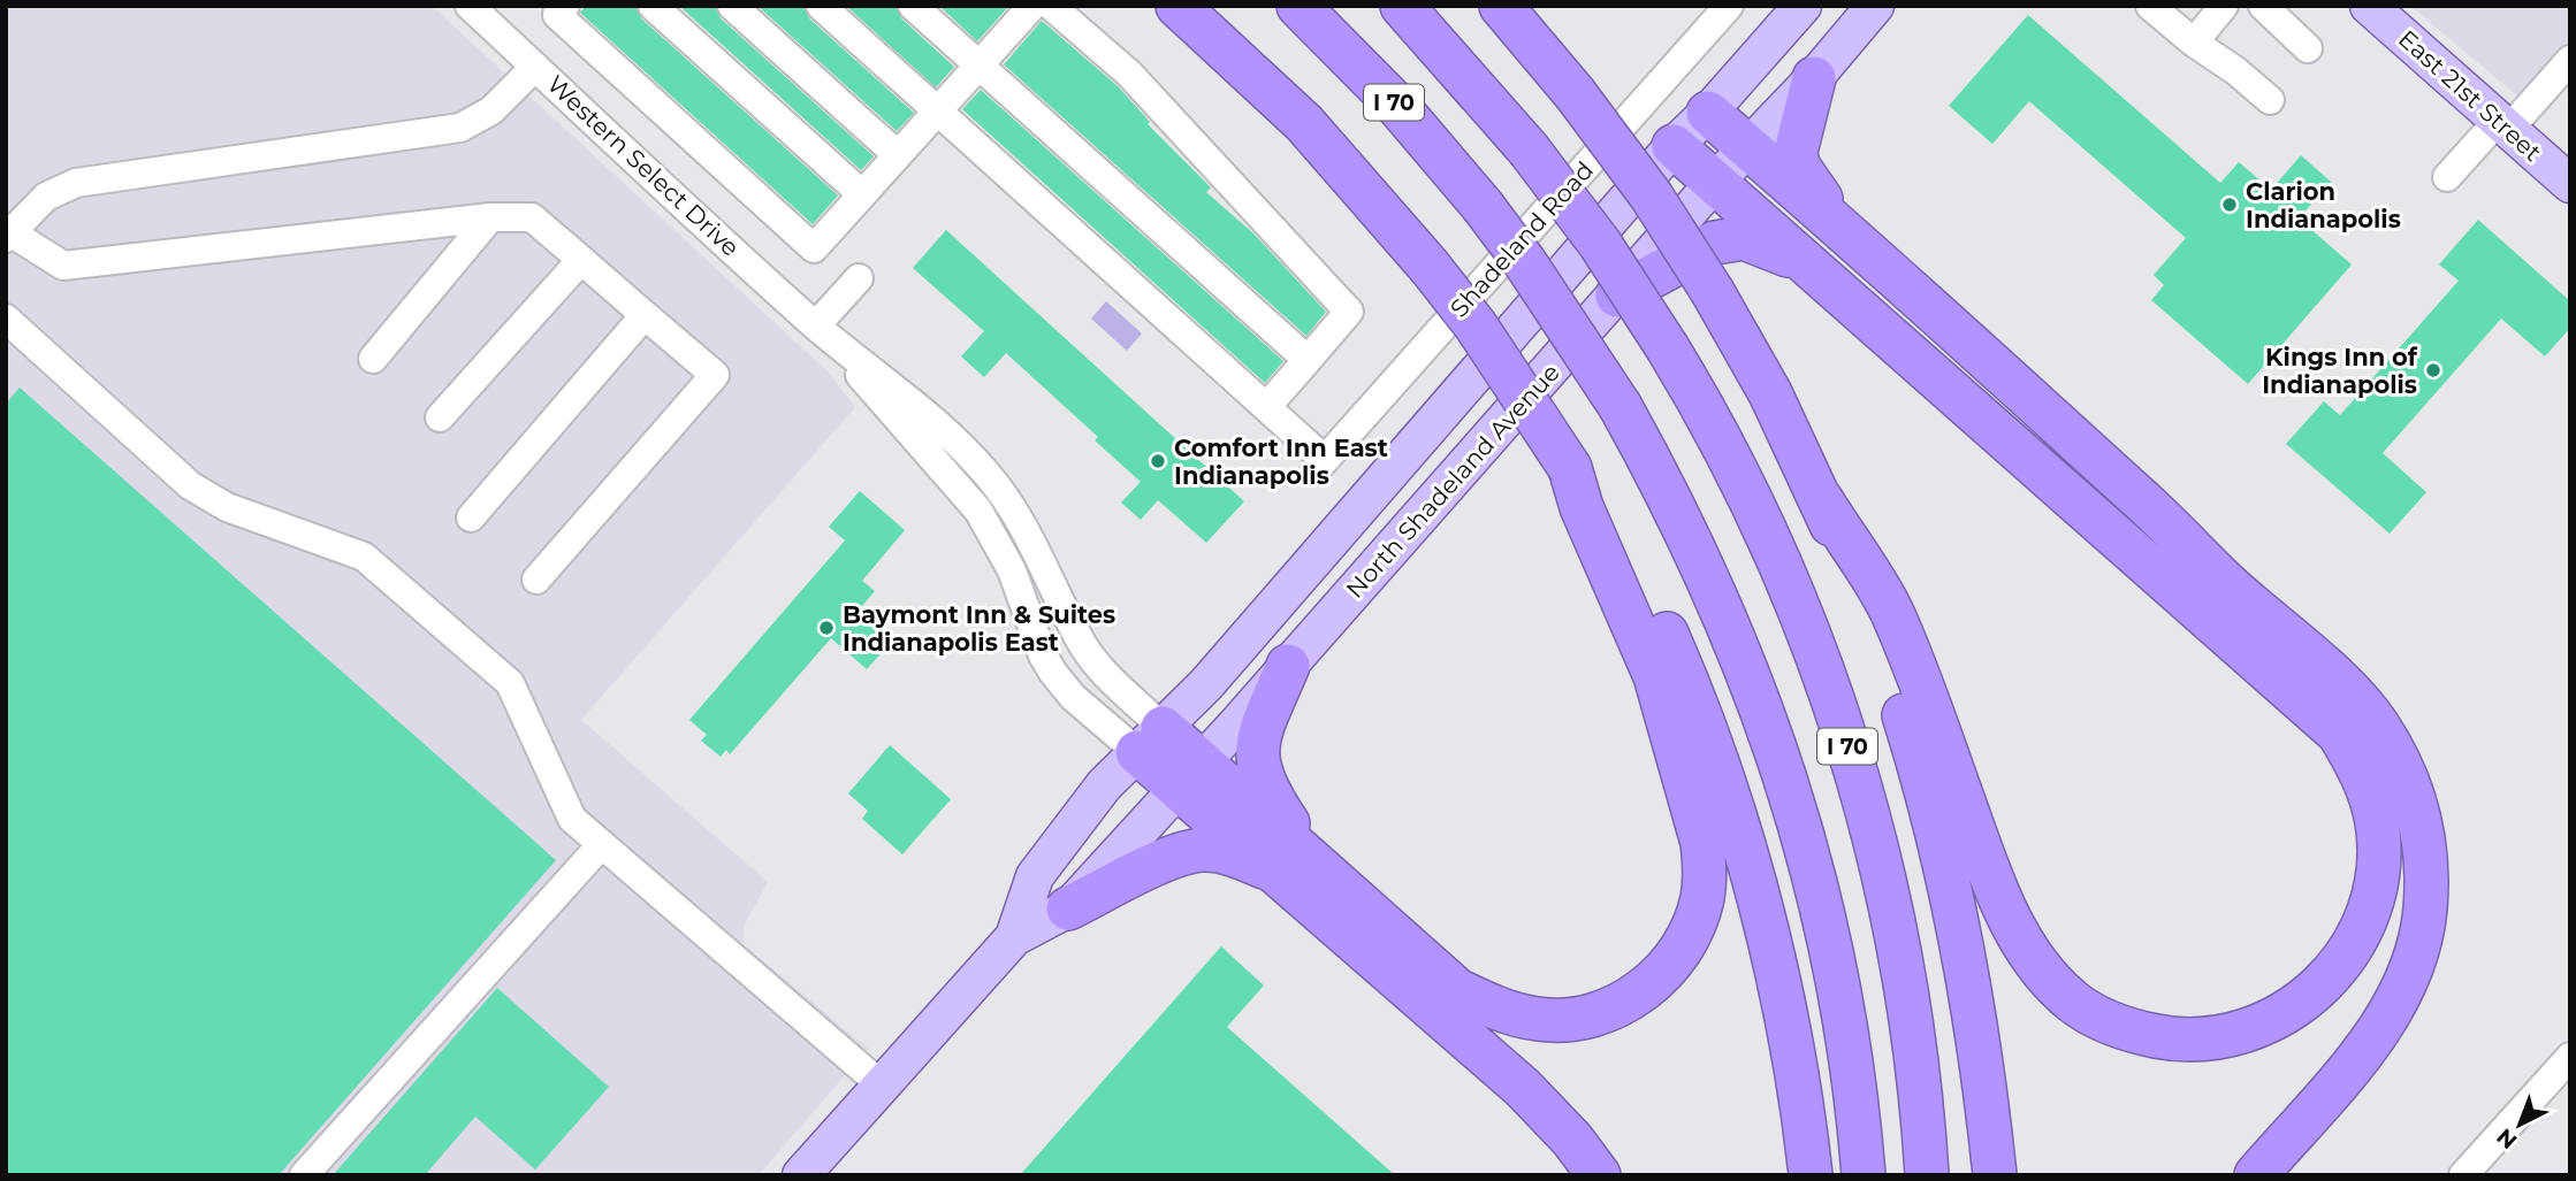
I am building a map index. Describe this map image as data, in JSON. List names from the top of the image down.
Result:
{
  "streets": {
    "highway": ["I 70"],
    "main road": ["East 21st Street", "North Shadeland Avenue"],
    "street": ["Western Select Drive", "Shadeland Road"]
  },
  "crossings": [
    ["Western Select Drive", "North Shadeland Avenue"]
  ],
  "places": [
    "Clarion Indianapolis",
    "Kings Inn of Indianapolis",
    "Comfort Inn East Indianapolis",
    "Baymont Inn & Suites Indianapolis East"
  ],
  "north": "bottom left"
}
